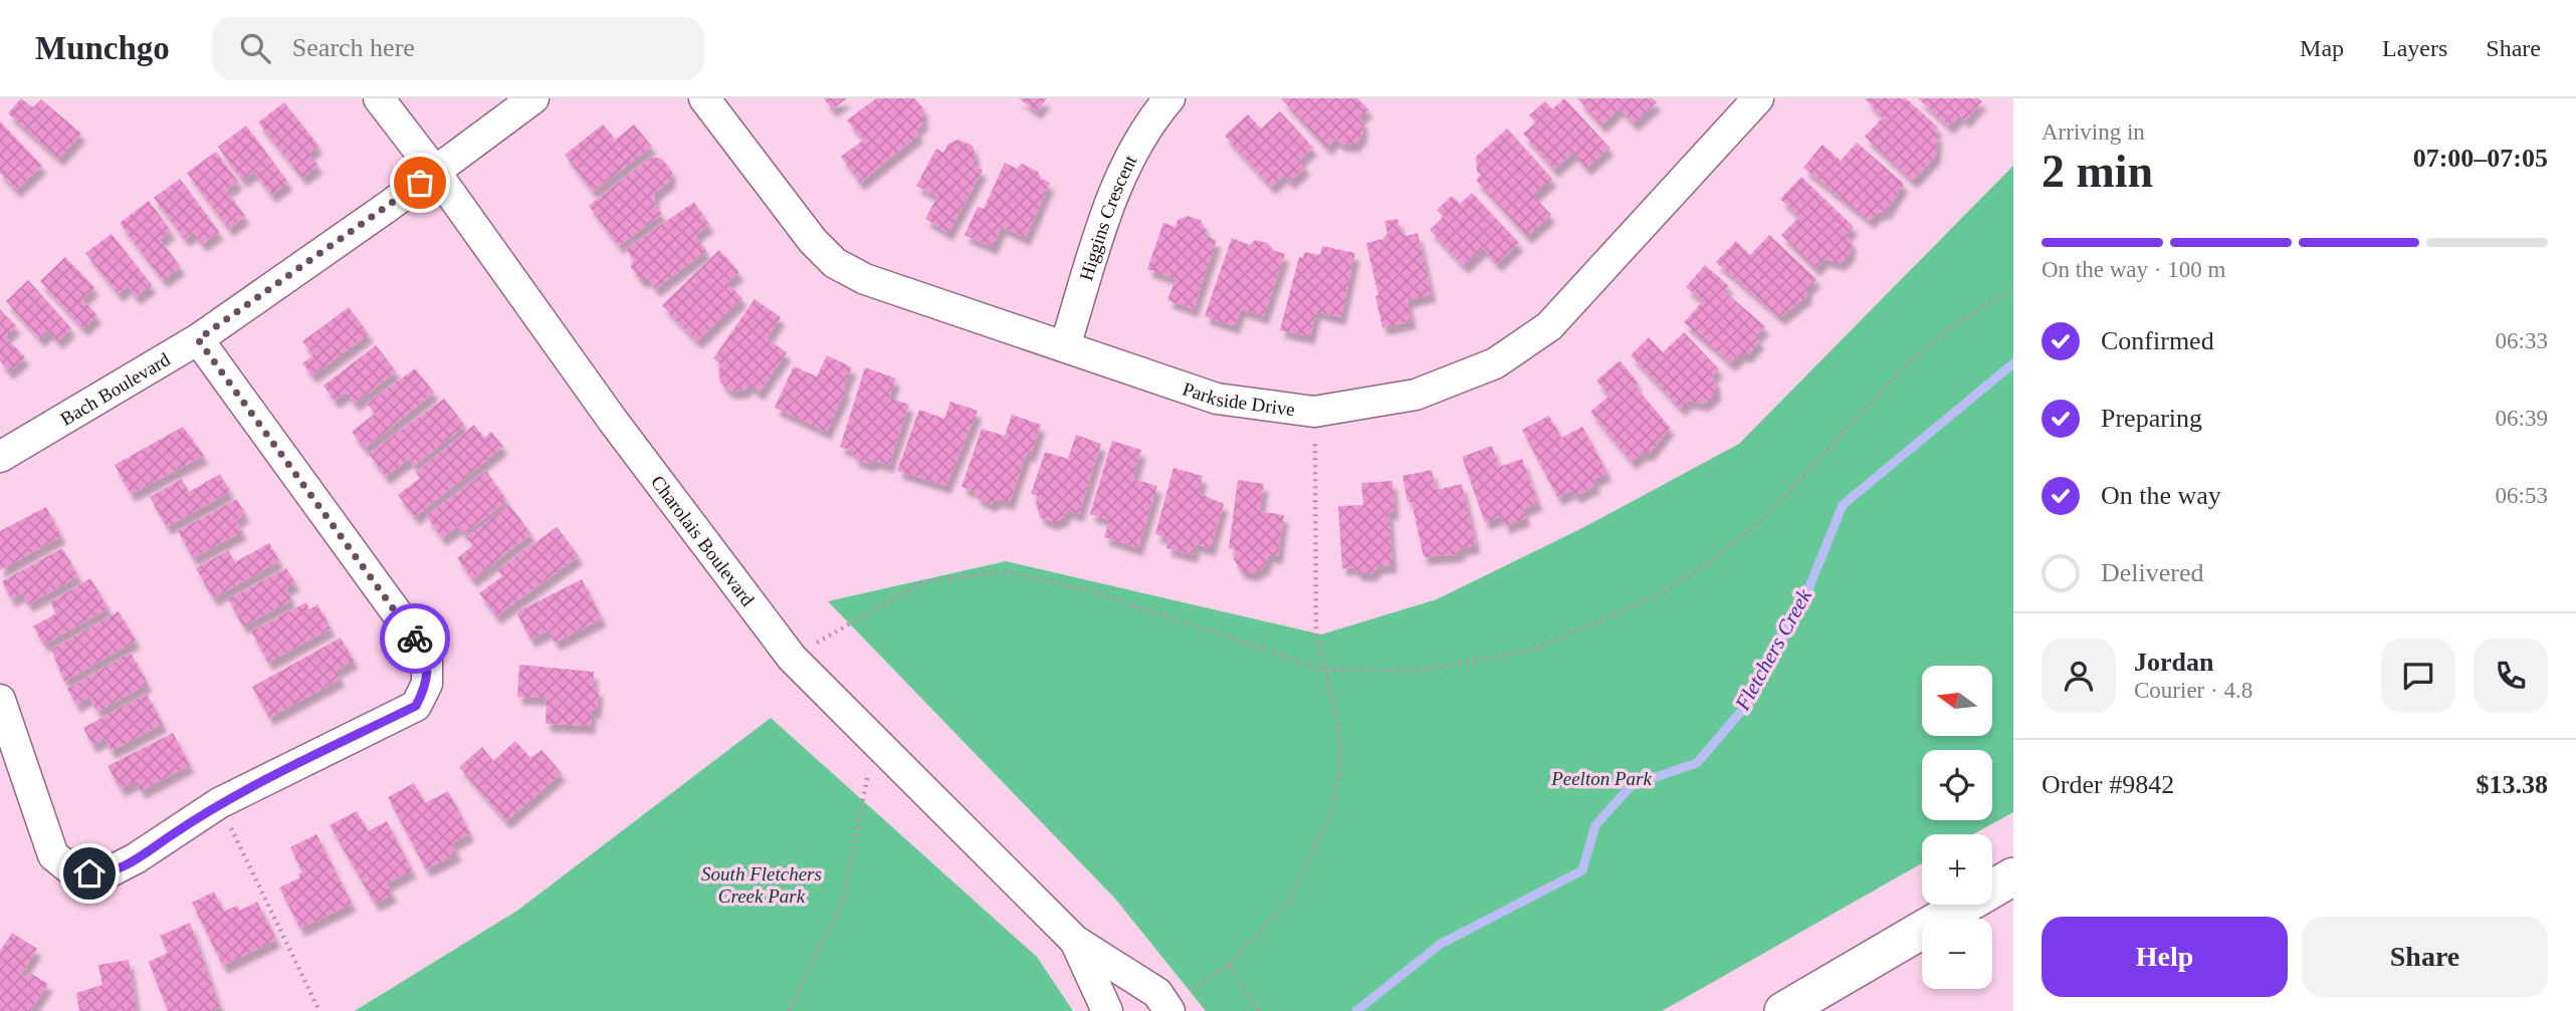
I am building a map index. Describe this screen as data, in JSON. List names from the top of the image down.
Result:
{
  "streets": {
    "street": [
      "Higgins Crescent",
      "Bach Boulevard",
      "Parkside Drive",
      "Charolais Boulevard"
    ]
  },
  "crossings": [
    ["Higgins Crescent", "Parkside Drive"],
    ["Bach Boulevard", "Charolais Boulevard"]
  ],
  "water": ["Fletchers Creek"],
  "parks": ["Peelton Park", "South Fletchers Creek Park"],
  "north": "left",
  "page": {
    "header": "Munchgo",
    "search": "Search here",
    "nav": ["Map", "Layers", "Share"],
    "heading": ["2 min", "Arriving in", "07:00–07:05"],
    "panel": [
      "Jordan",
      "Courier · 4.8",
      "Order #9842",
      "$13.38"
    ],
    "bar": "On the way · 100 m",
    "list": [
      ["Confirmed", "06:33"],
      ["Preparing", "06:39"],
      ["On the way", "06:53"],
      "Delivered"
    ],
    "map_buttons": ["+", "−"],
    "buttons": ["Help", "Share"]
  }
}
